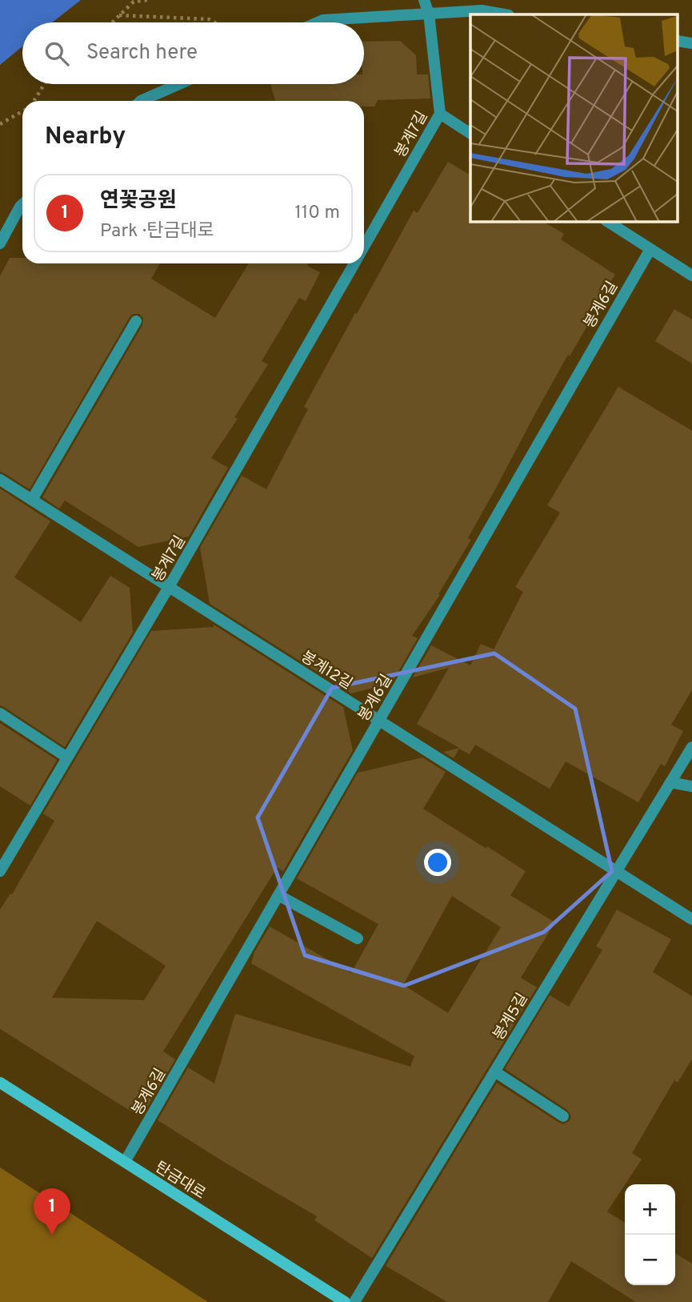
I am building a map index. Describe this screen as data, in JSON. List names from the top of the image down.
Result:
{
  "streets": {
    "main road": ["탄금대로"],
    "street": [
      "봉계7길",
      "봉계6길",
      "봉계12길",
      "봉계5길"
    ]
  },
  "crossings": [
    ["봉계7길", "봉계12길"],
    ["봉계6길", "봉계12길"],
    ["봉계6길", "탄금대로"],
    ["봉계12길", "봉계5길"]
  ],
  "page": {
    "search": "Search here",
    "heading": "Nearby",
    "list": [
      {
        "mark": "1",
        "name": "연꽃공원",
        "note": "Park · 탄금대로",
        "value": "110 m"
      }
    ],
    "map_buttons": ["+", "−"],
    "pins": "1"
  }
}
